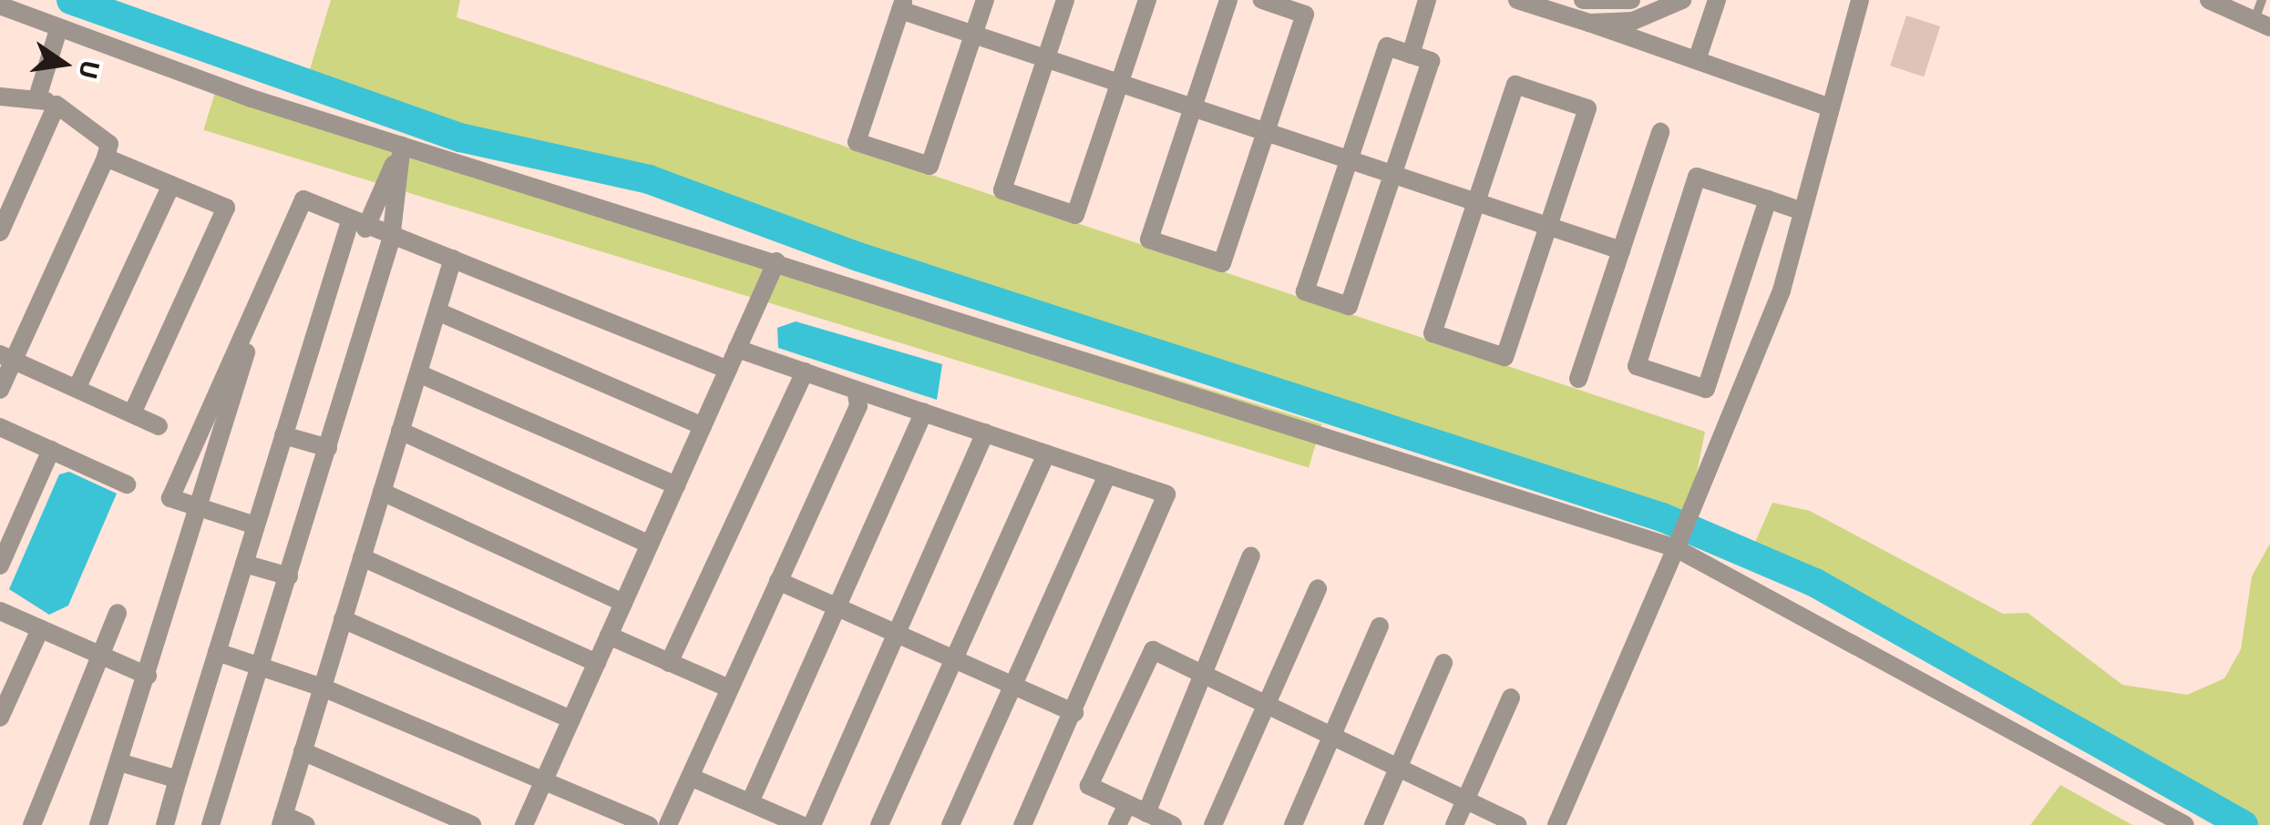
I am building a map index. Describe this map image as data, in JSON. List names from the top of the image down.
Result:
{
  "north": "right"
}
